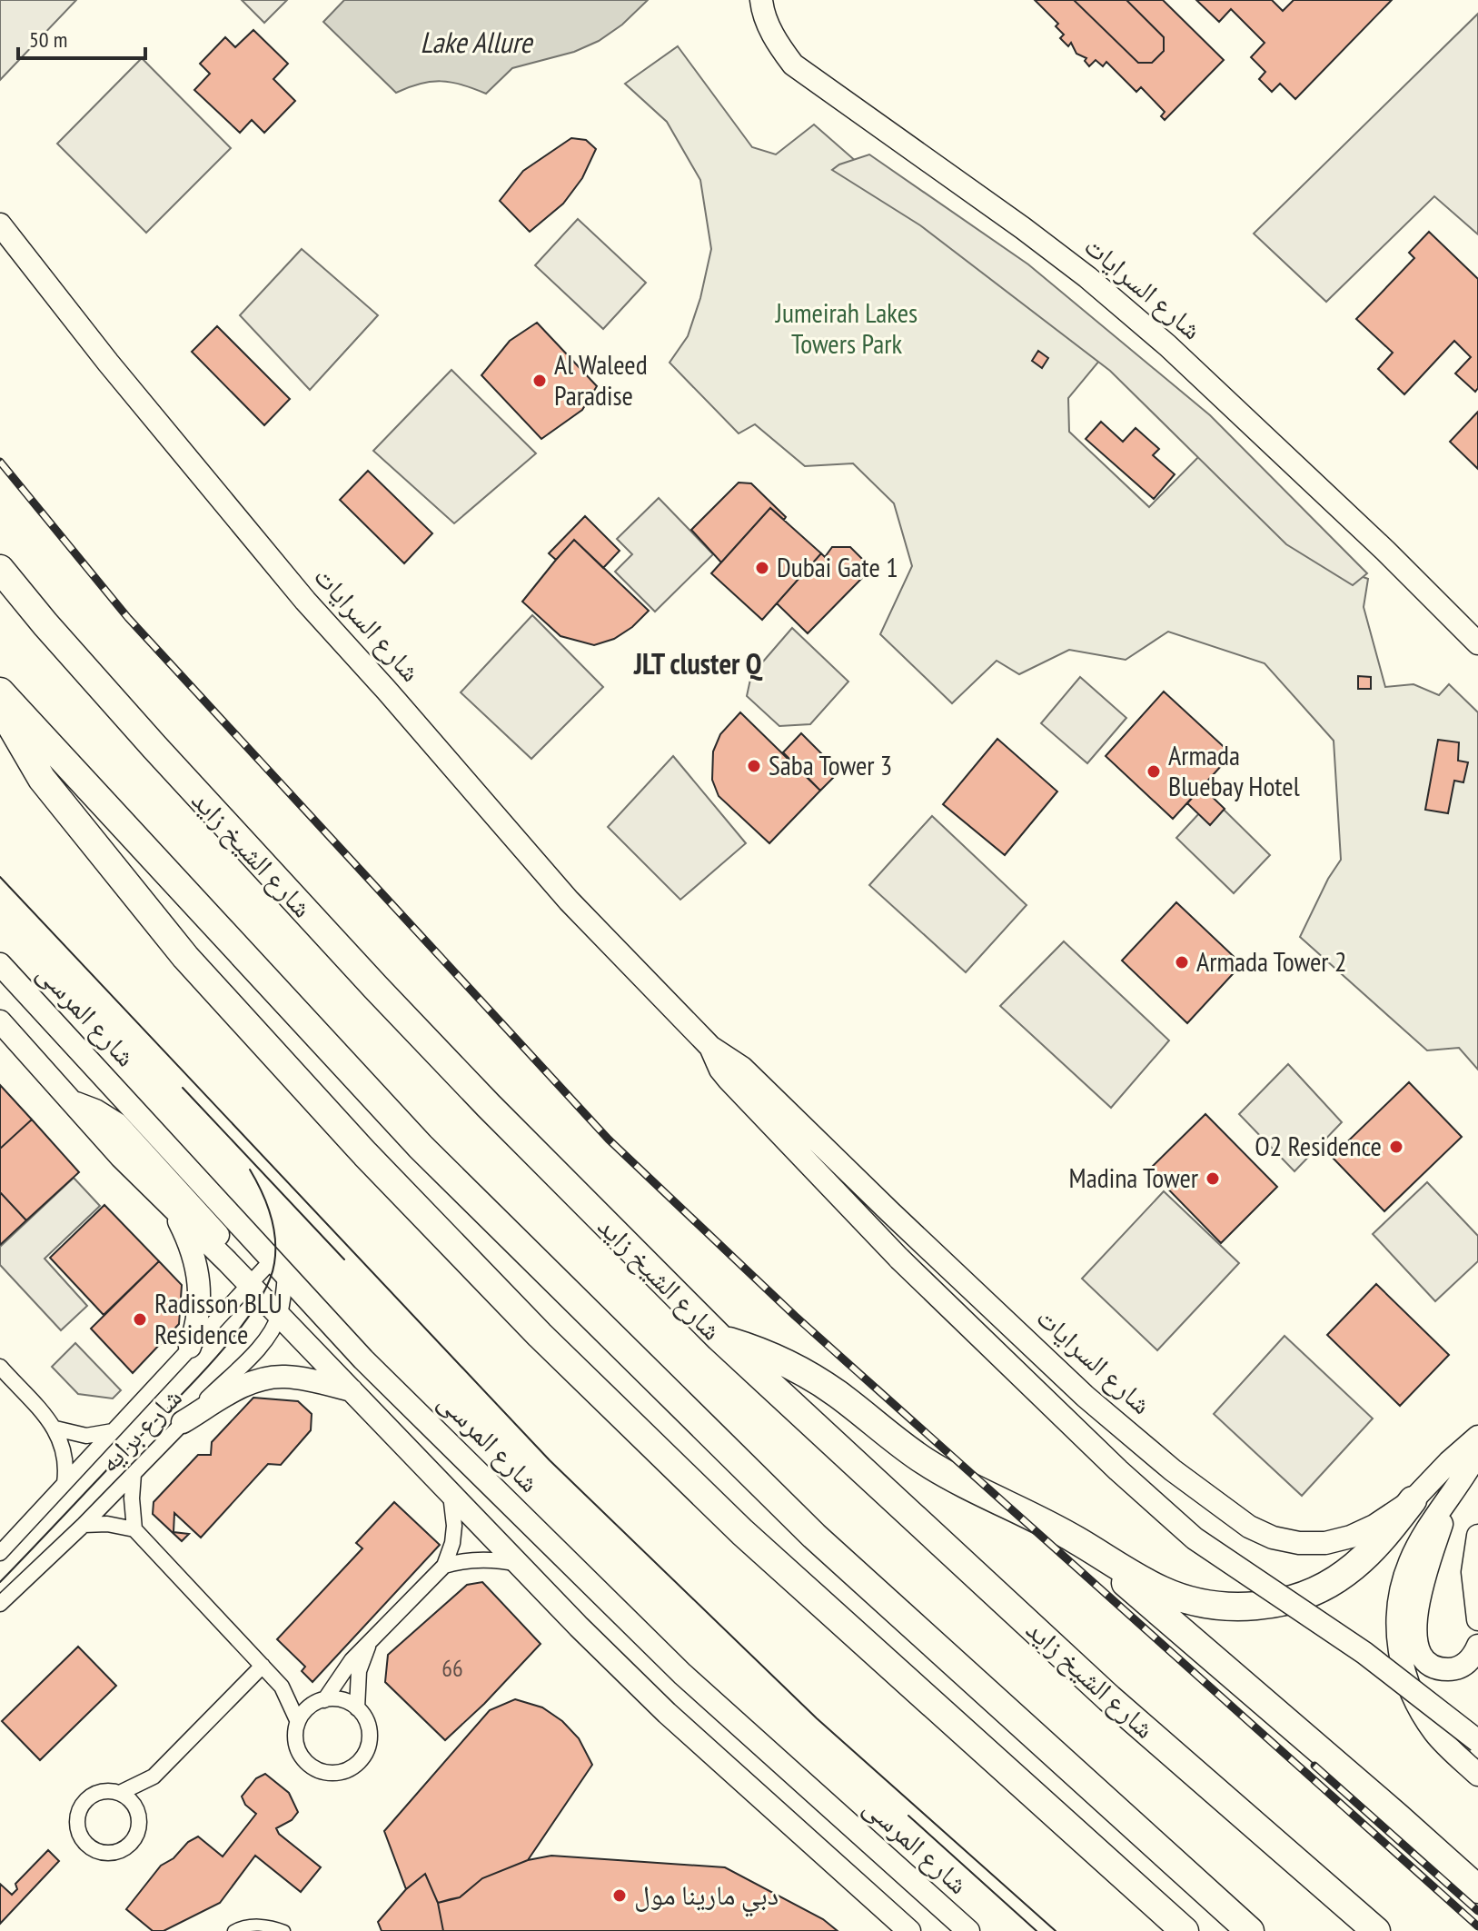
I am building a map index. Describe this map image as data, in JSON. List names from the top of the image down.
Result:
{
  "streets": {
    "highway": ["شارع الشيخ زايد"],
    "main road": ["شارع السرايات", "شارع المرسى"],
    "street": ["شارع برايه"]
  },
  "crossings": [
    ["شارع المرسى", "شارع برايه"]
  ],
  "districts": ["JLT cluster Q"],
  "water": ["Lake Allure"],
  "parks": ["Jumeirah Lakes Towers Park"],
  "places": [
    "Al Waleed Paradise",
    "Dubai Gate 1",
    "Saba Tower 3",
    "Armada Bluebay Hotel",
    "Armada Tower 2",
    "O2 Residence",
    "Madina Tower",
    "Radisson BLU Residence",
    "دبي مارينا مول"
  ],
  "house_numbers": ["66"],
  "scale_bar": "50 m"
}
